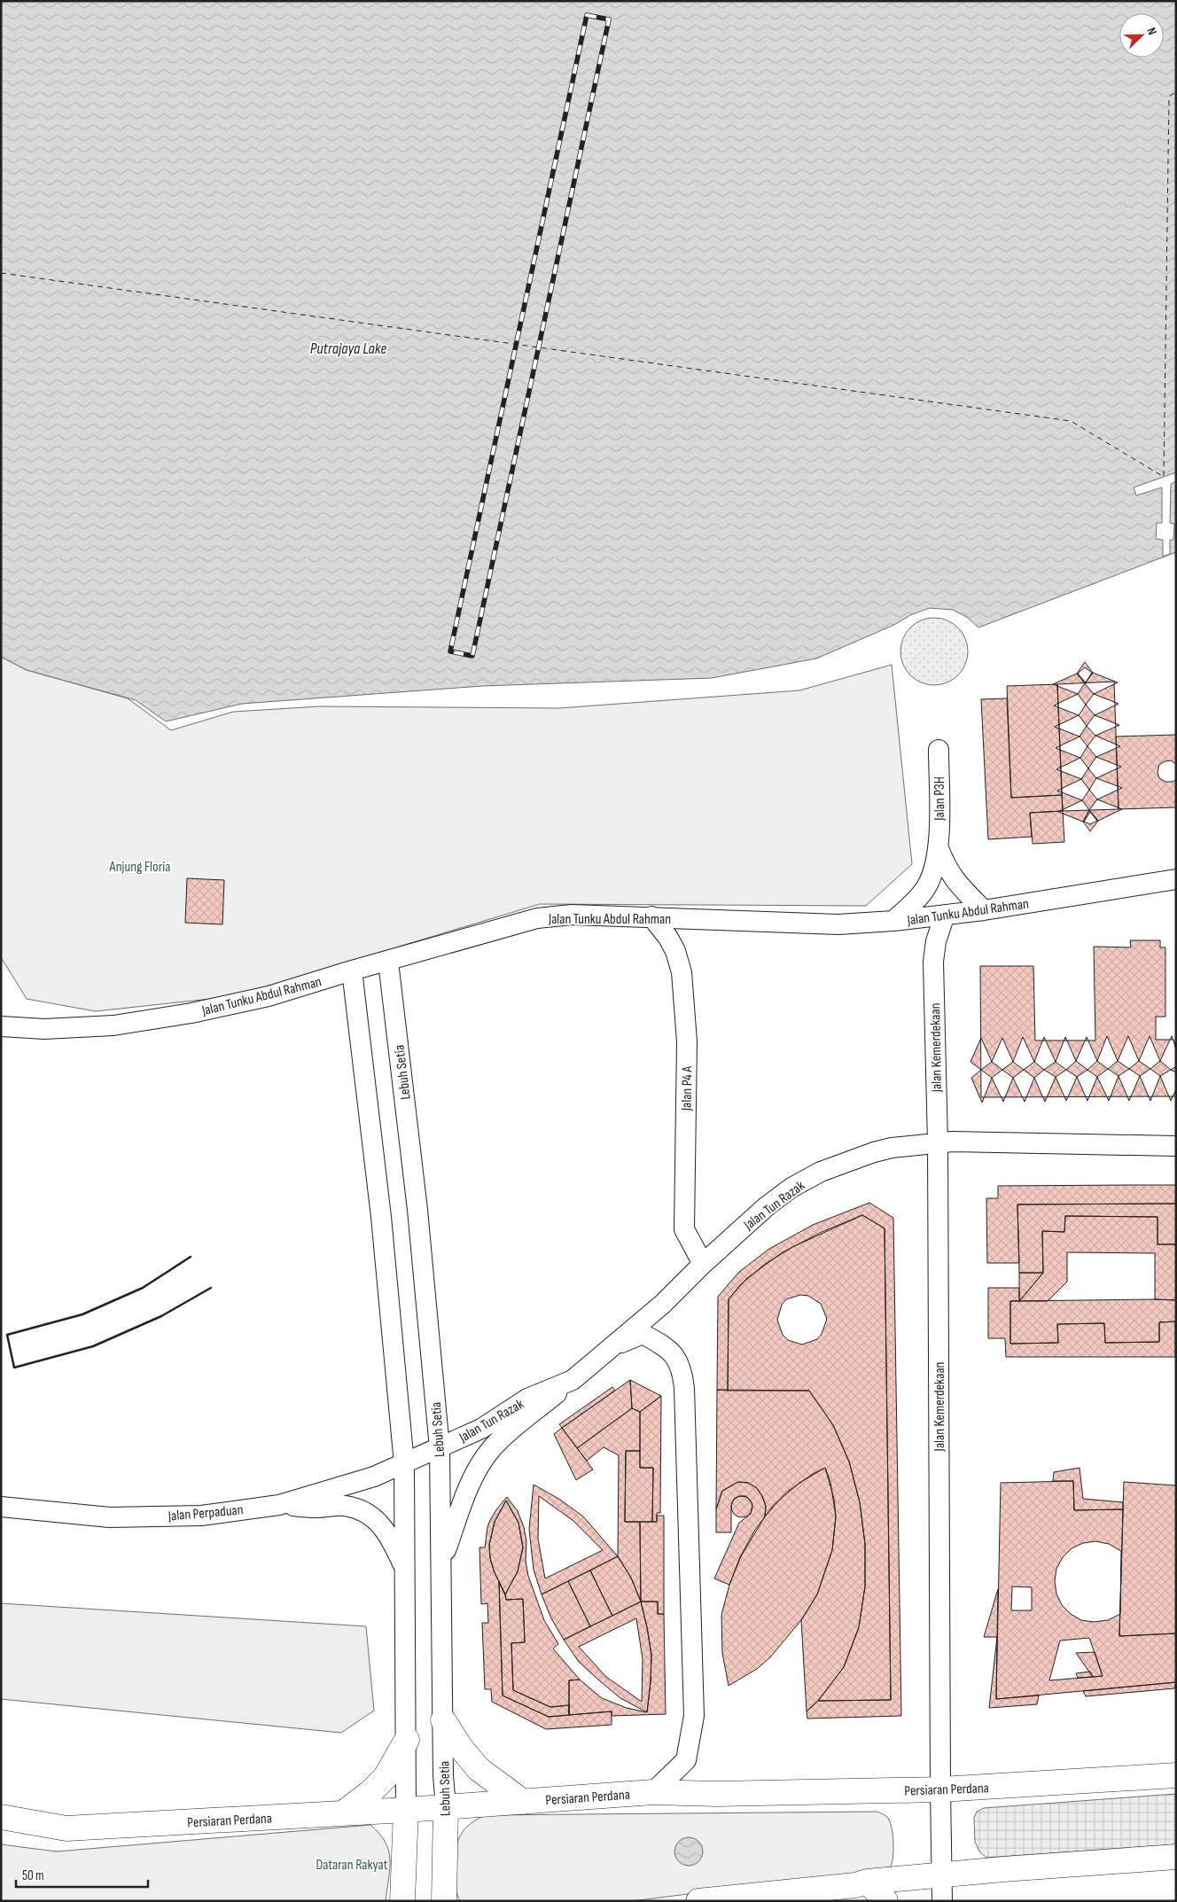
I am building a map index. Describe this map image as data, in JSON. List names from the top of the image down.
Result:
{
  "streets": {
    "main road": ["Lebuh Setia", "Persiaran Perdana"],
    "street": [
      "Jalan P3H",
      "Jalan Tunku Abdul Rahman",
      "Jalan Kemerdekaan",
      "Jalan P4 A",
      "Jalan Tun Razak",
      "Jalan Perpaduan"
    ]
  },
  "crossings": [
    ["Jalan P3H", "Jalan Tunku Abdul Rahman"],
    ["Jalan Tunku Abdul Rahman", "Jalan Kemerdekaan"],
    ["Jalan Tunku Abdul Rahman", "Lebuh Setia"],
    ["Jalan Tunku Abdul Rahman", "Jalan P4 A"],
    ["Jalan Kemerdekaan", "Jalan Tun Razak"],
    ["Jalan Kemerdekaan", "Persiaran Perdana"],
    ["Lebuh Setia", "Jalan Tun Razak"],
    ["Lebuh Setia", "Persiaran Perdana"],
    ["Jalan P4 A", "Jalan Tun Razak"],
    ["Jalan Tun Razak", "Jalan Perpaduan"]
  ],
  "water": ["Putrajaya Lake"],
  "parks": ["Anjung Floria", "Dataran Rakyat"],
  "scale_bar": "50 m",
  "north": "top right"
}
